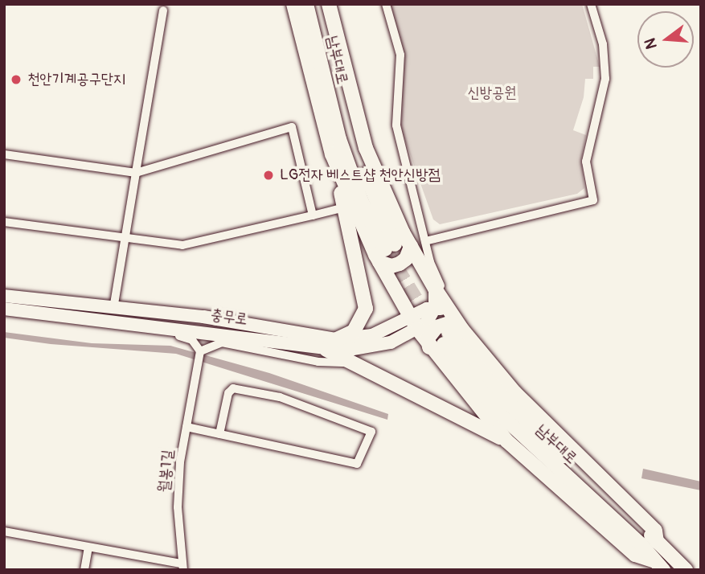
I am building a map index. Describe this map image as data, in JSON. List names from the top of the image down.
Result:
{
  "streets": {
    "highway": ["남부대로"],
    "main road": ["충무로"],
    "street": ["월봉1길"]
  },
  "parks": ["신방공원"],
  "places": ["천안기계공구단지", "LG전자 베스트샵 천안신방점"],
  "north": "left"
}
